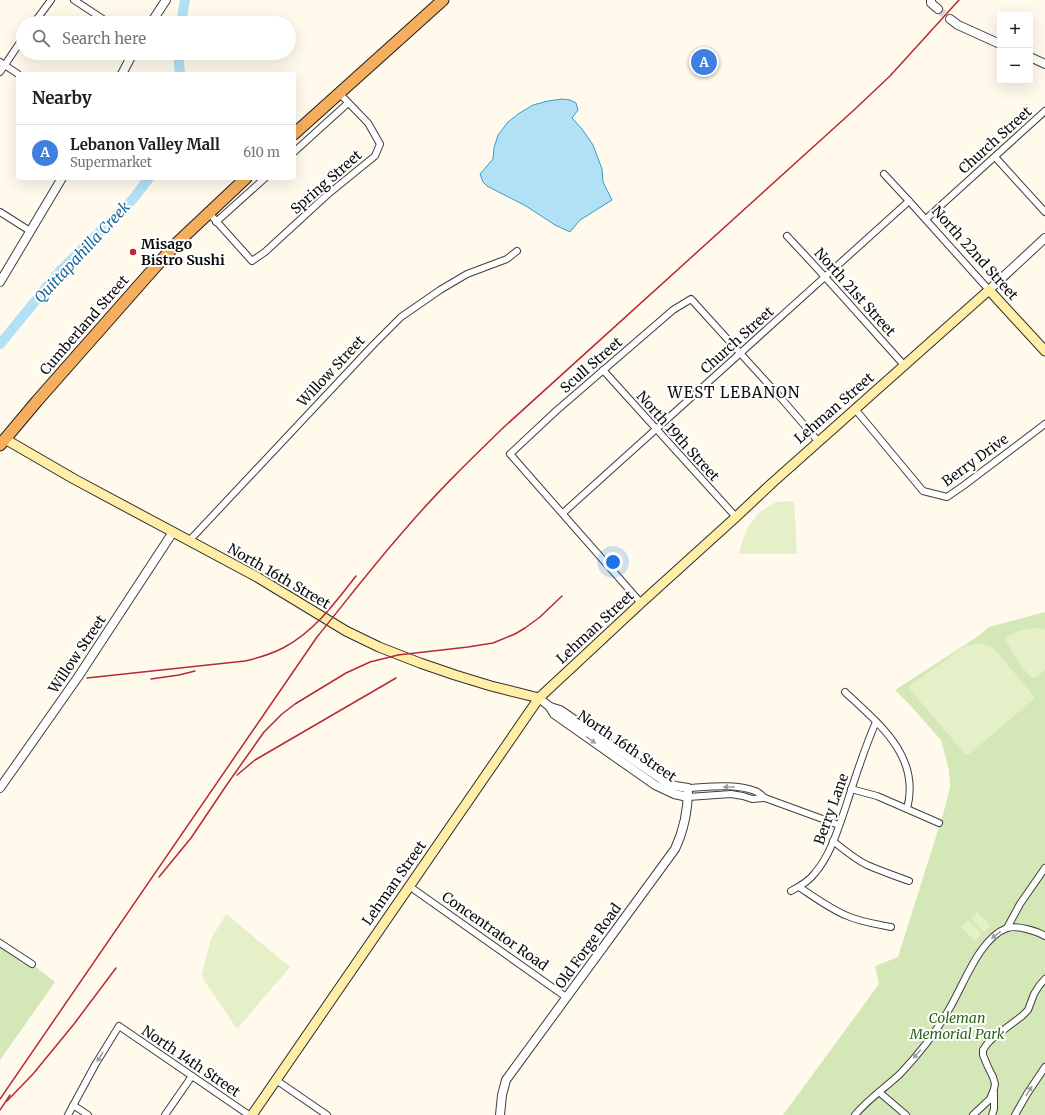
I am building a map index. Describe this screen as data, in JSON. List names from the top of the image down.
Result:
{
  "streets": {
    "highway": ["Cumberland Street"],
    "main road": ["North 22nd Street", "Lehman Street", "North 16th Street"],
    "street": [
      "Church Street",
      "Spring Street",
      "North 21st Street",
      "Scull Street",
      "Willow Street",
      "North 19th Street",
      "Berry Drive",
      "Berry Lane",
      "Concentrator Road",
      "Old Forge Road",
      "North 14th Street"
    ]
  },
  "crossings": [
    ["Church Street", "North 22nd Street"],
    ["Church Street", "North 21st Street"],
    ["Church Street", "Scull Street"],
    ["Church Street", "North 19th Street"],
    ["North 22nd Street", "Lehman Street"],
    ["North 21st Street", "Lehman Street"],
    ["Cumberland Street", "North 16th Street"],
    ["Scull Street", "North 19th Street"],
    ["Willow Street", "North 16th Street"],
    ["Lehman Street", "North 19th Street"],
    ["Lehman Street", "Berry Drive"],
    ["Lehman Street", "North 16th Street"],
    ["Lehman Street", "Concentrator Road"],
    ["North 16th Street", "Berry Lane"],
    ["North 16th Street", "Old Forge Road"],
    ["Concentrator Road", "Old Forge Road"]
  ],
  "districts": ["WEST LEBANON"],
  "water": ["Quittapahilla Creek"],
  "parks": ["Coleman Memorial Park"],
  "places": ["Misago Bistro Sushi"],
  "page": {
    "map_buttons": ["+", "−"],
    "search": "Search here",
    "pins": "A",
    "heading": "Nearby",
    "list": [
      {
        "mark": "A",
        "name": "Lebanon Valley Mall",
        "note": "Supermarket",
        "value": "610 m"
      }
    ]
  }
}
